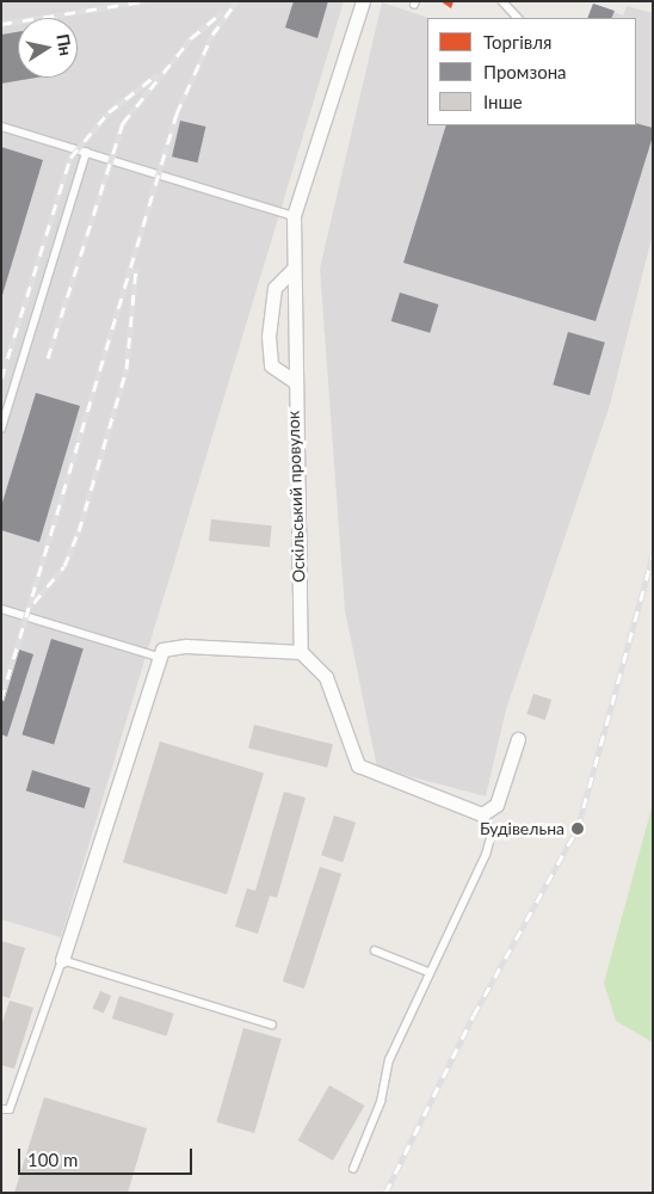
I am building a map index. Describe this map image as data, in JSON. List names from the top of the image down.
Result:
{
  "streets": {
    "street": ["Оскільський провулок"]
  },
  "places": ["Будівельна"],
  "legend": ["Торгівля", "Промзона", "Інше"],
  "scale_bar": "100 m",
  "north": "right"
}
